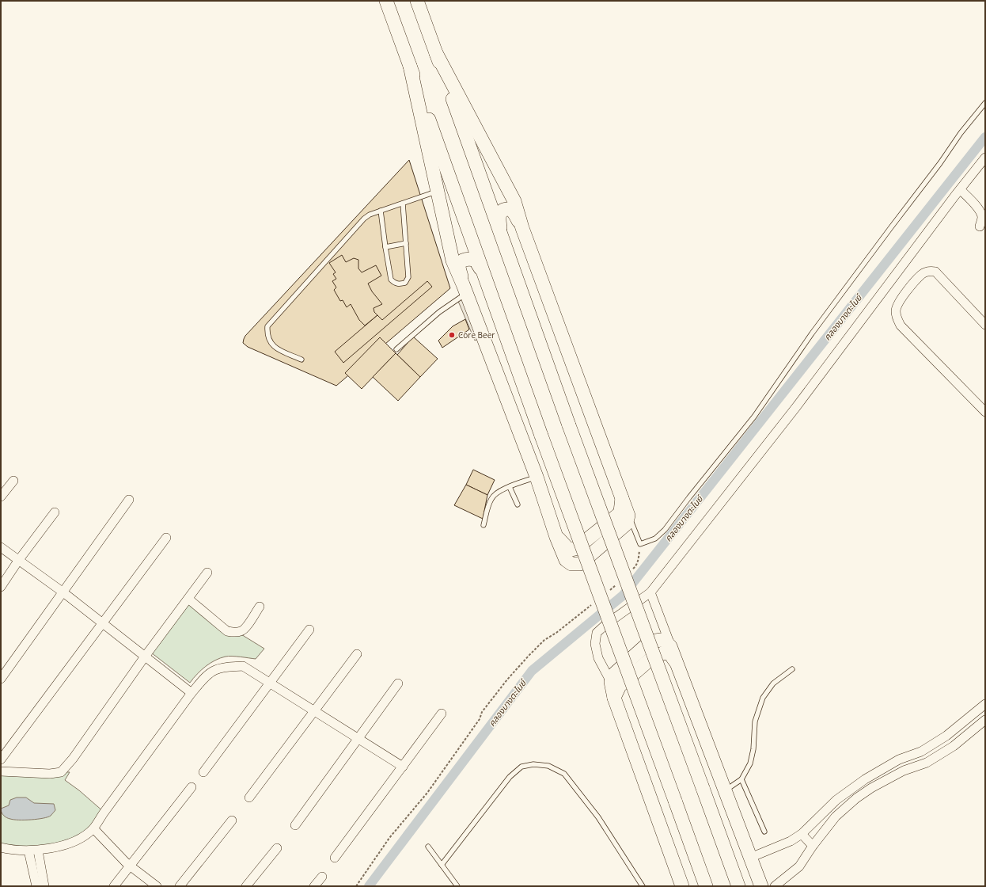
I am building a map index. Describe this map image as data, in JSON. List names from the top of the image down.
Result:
{
  "water": ["คลองบางตะไนย์"],
  "places": ["Core Beer"]
}
